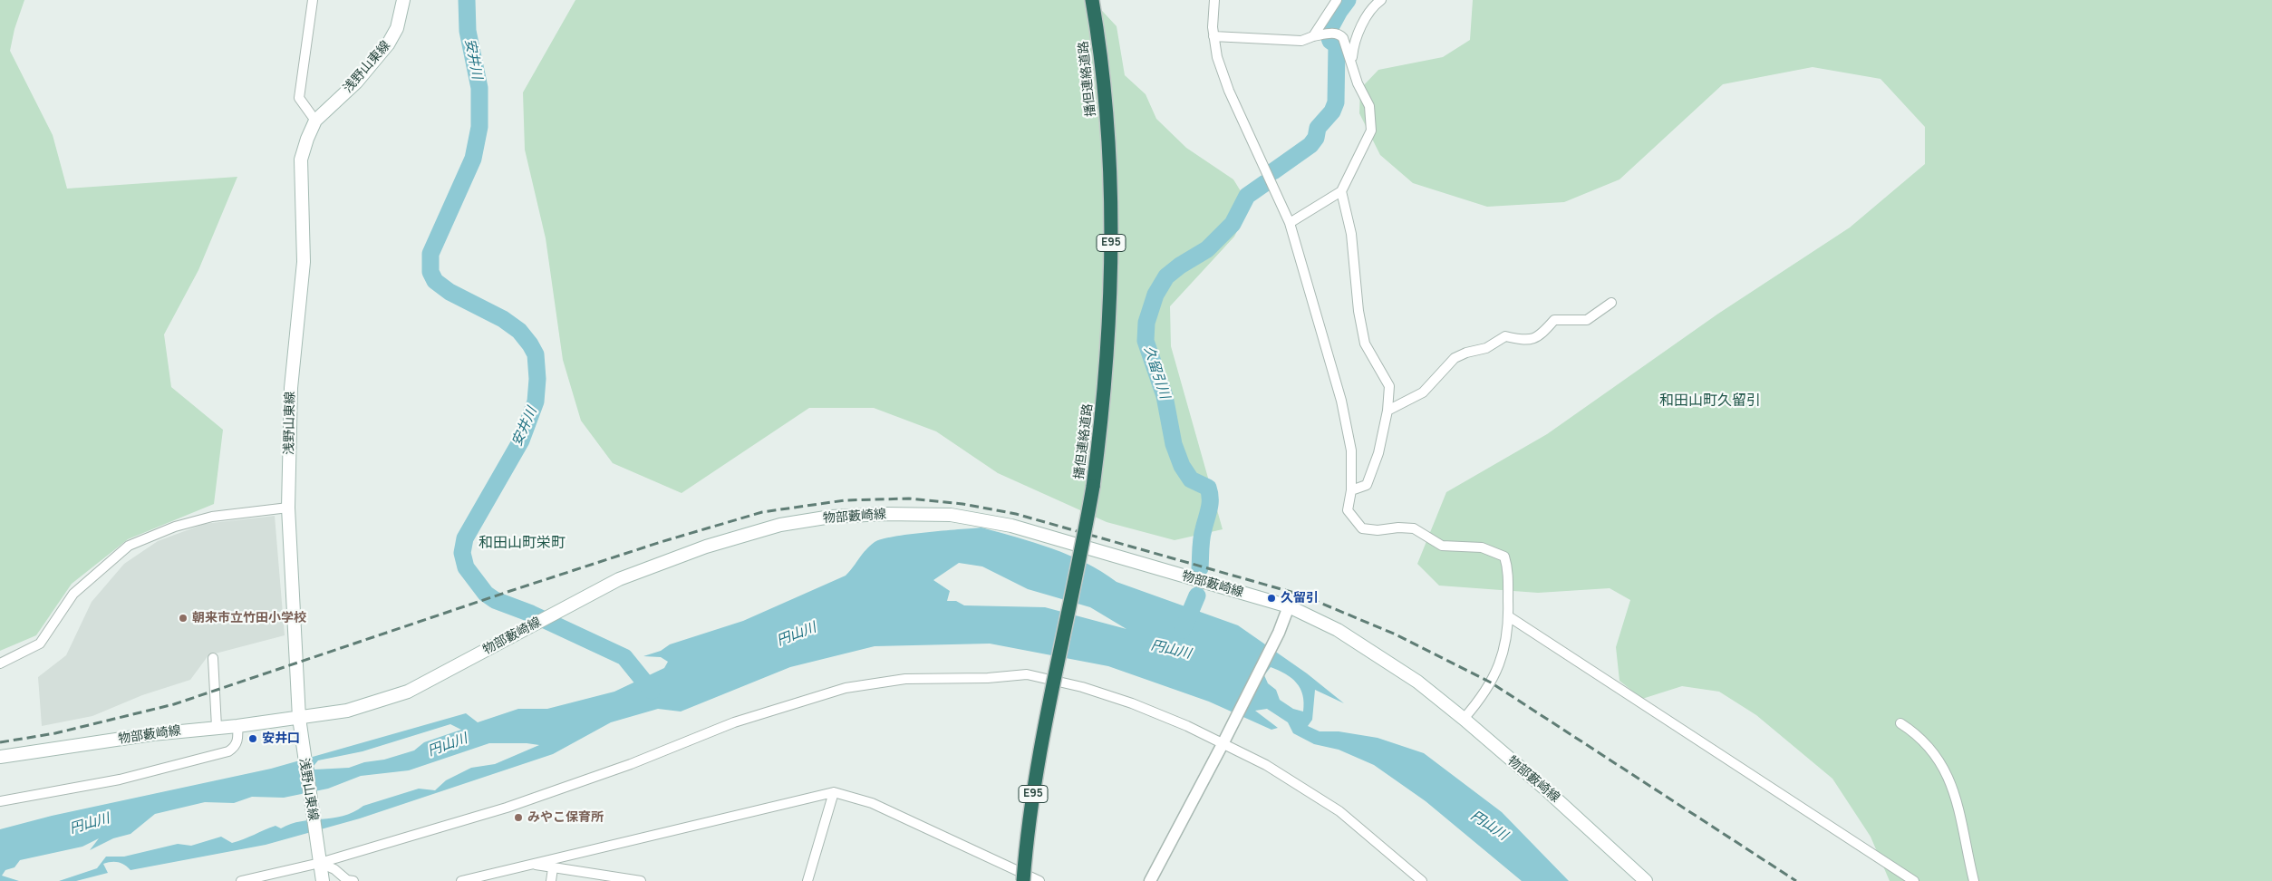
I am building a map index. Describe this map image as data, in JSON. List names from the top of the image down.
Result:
{
  "streets": {
    "highway": ["播但連絡道路", "E95"],
    "main road": ["浅野山東線", "物部藪崎線"]
  },
  "crossings": [
    ["浅野山東線", "物部藪崎線"]
  ],
  "districts": ["和田山町久留引", "和田山町栄町"],
  "water": ["安井川", "久留引川", "円山川"],
  "places": [
    "久留引",
    "朝来市立竹田小学校",
    "安井口",
    "みやこ保育所"
  ]
}
